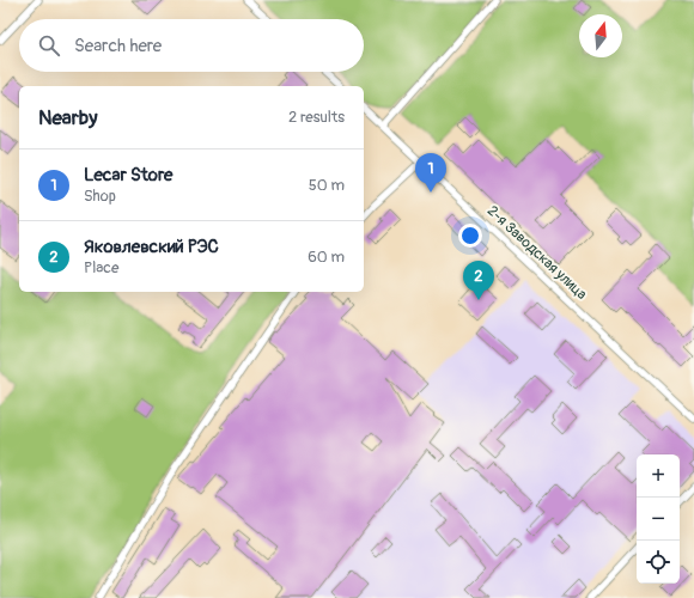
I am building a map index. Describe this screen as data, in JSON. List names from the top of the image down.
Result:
{
  "streets": {
    "street": ["2-я Заводская улица"]
  },
  "north": "top",
  "page": {
    "search": "Search here",
    "heading": ["Nearby", "2 results"],
    "list": [
      {
        "mark": "1",
        "name": "Lecar Store",
        "note": "Shop",
        "value": "50 m"
      },
      {
        "mark": "2",
        "name": "Яковлевский РЭС",
        "note": "Place",
        "value": "60 m"
      }
    ],
    "pins": ["1", "2"],
    "map_buttons": ["+", "−"]
  }
}
